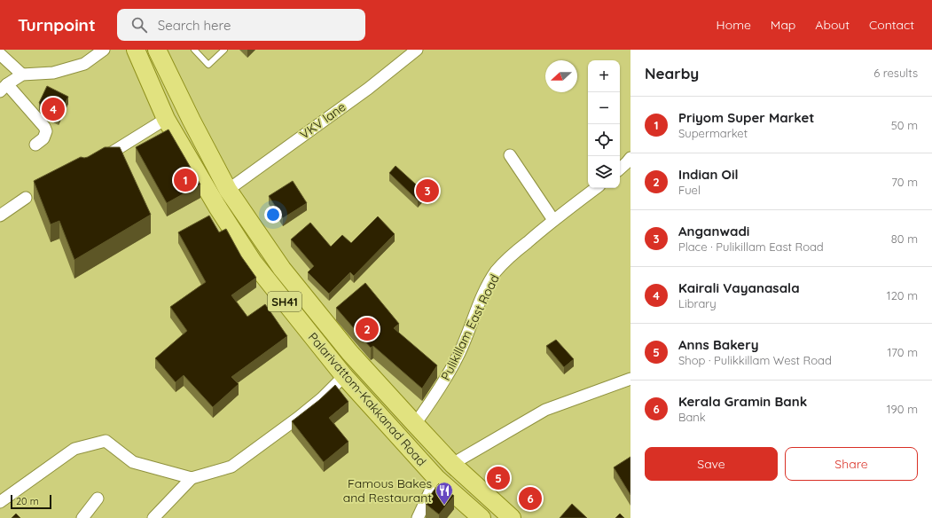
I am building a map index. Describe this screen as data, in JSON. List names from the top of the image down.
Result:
{
  "streets": {
    "main road": ["SH41", "Palarivattom-Kakkanad Road"],
    "street": ["VKV lane", "Pulikillam East Road"]
  },
  "places": {
    "restaurant": ["Famous Bakes and Restaurant"]
  },
  "scale_bar": "20 m",
  "north": "left",
  "page": {
    "header": "Turnpoint",
    "search": "Search here",
    "nav": [
      "Home",
      "Map",
      "About",
      "Contact"
    ],
    "heading": ["Nearby", "6 results"],
    "map_buttons": ["+", "−"],
    "pins": [
      "4",
      "1",
      "3",
      "2",
      "5",
      "6"
    ],
    "list": [
      {
        "mark": "1",
        "name": "Priyom Super Market",
        "note": "Supermarket",
        "value": "50 m"
      },
      {
        "mark": "2",
        "name": "Indian Oil",
        "note": "Fuel",
        "value": "70 m"
      },
      {
        "mark": "3",
        "name": "Anganwadi",
        "note": "Place · Pulikillam East Road",
        "value": "80 m"
      },
      {
        "mark": "4",
        "name": "Kairali Vayanasala",
        "note": "Library",
        "value": "120 m"
      },
      {
        "mark": "5",
        "name": "Anns Bakery",
        "note": "Shop · Pulikkillam West Road",
        "value": "170 m"
      },
      {
        "mark": "6",
        "name": "Kerala Gramin Bank",
        "note": "Bank",
        "value": "190 m"
      }
    ],
    "buttons": ["Save", "Share"],
    "scale": "20 m"
  }
}
